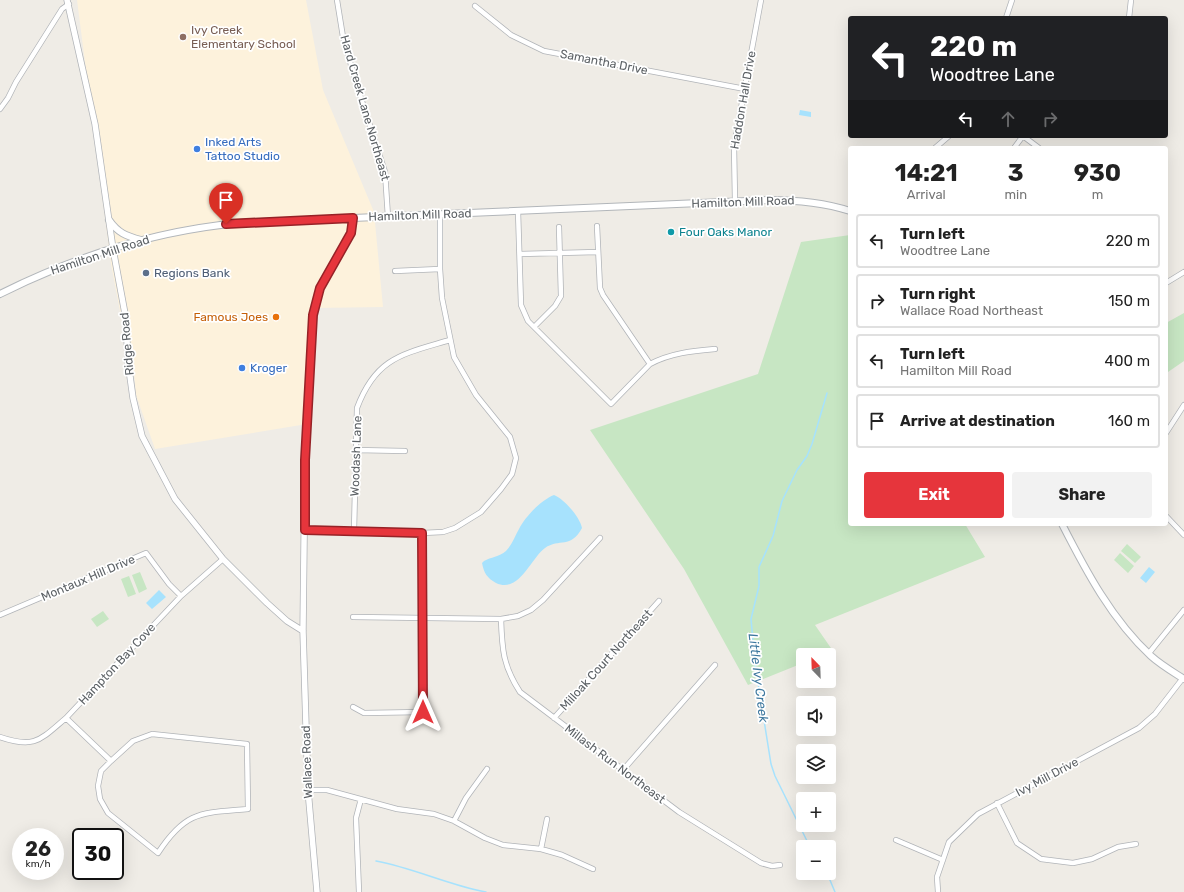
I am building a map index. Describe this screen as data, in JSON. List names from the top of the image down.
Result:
{
  "streets": {
    "main road": ["Hamilton Mill Road"],
    "street": [
      "Samantha Drive",
      "Haddon Hall Drive",
      "Hard Creek Lane Northeast",
      "Ridge Road",
      "Woodash Lane",
      "Montaux Hill Drive",
      "Milloak Court Northeast",
      "Hampton Bay Cove",
      "Wallace Road",
      "Millash Run Northeast",
      "Ivy Mill Drive"
    ]
  },
  "crossings": [
    ["Samantha Drive", "Haddon Hall Drive"],
    ["Haddon Hall Drive", "Hamilton Mill Road"],
    ["Hard Creek Lane Northeast", "Hamilton Mill Road"],
    ["Hamilton Mill Road", "Ridge Road"],
    ["Hamilton Mill Road", "Wallace Road"],
    ["Ridge Road", "Hampton Bay Cove"],
    ["Ridge Road", "Wallace Road"],
    ["Montaux Hill Drive", "Hampton Bay Cove"],
    ["Milloak Court Northeast", "Millash Run Northeast"]
  ],
  "water": ["Little Ivy Creek"],
  "places": [
    "Ivy Creek Elementary School",
    "Inked Arts Tattoo Studio",
    "Four Oaks Manor",
    "Regions Bank",
    "Famous Joes",
    "Kroger"
  ],
  "north": "top left",
  "page": {
    "turn": ["220 m", "Woodtree Lane"],
    "eta": [
      "14:21",
      "Arrival",
      "3",
      "min",
      "930",
      "m"
    ],
    "list": [
      {
        "name": "Turn left",
        "note": "Woodtree Lane",
        "value": "220 m"
      },
      {
        "name": "Turn right",
        "note": "Wallace Road Northeast",
        "value": "150 m"
      },
      {
        "name": "Turn left",
        "note": "Hamilton Mill Road",
        "value": "400 m"
      },
      {
        "name": "Arrive at destination",
        "value": "160 m"
      }
    ],
    "buttons": ["Exit", "Share"],
    "map_buttons": ["+", "−"],
    "speed": "26 km/h",
    "limit": "30"
  }
}
